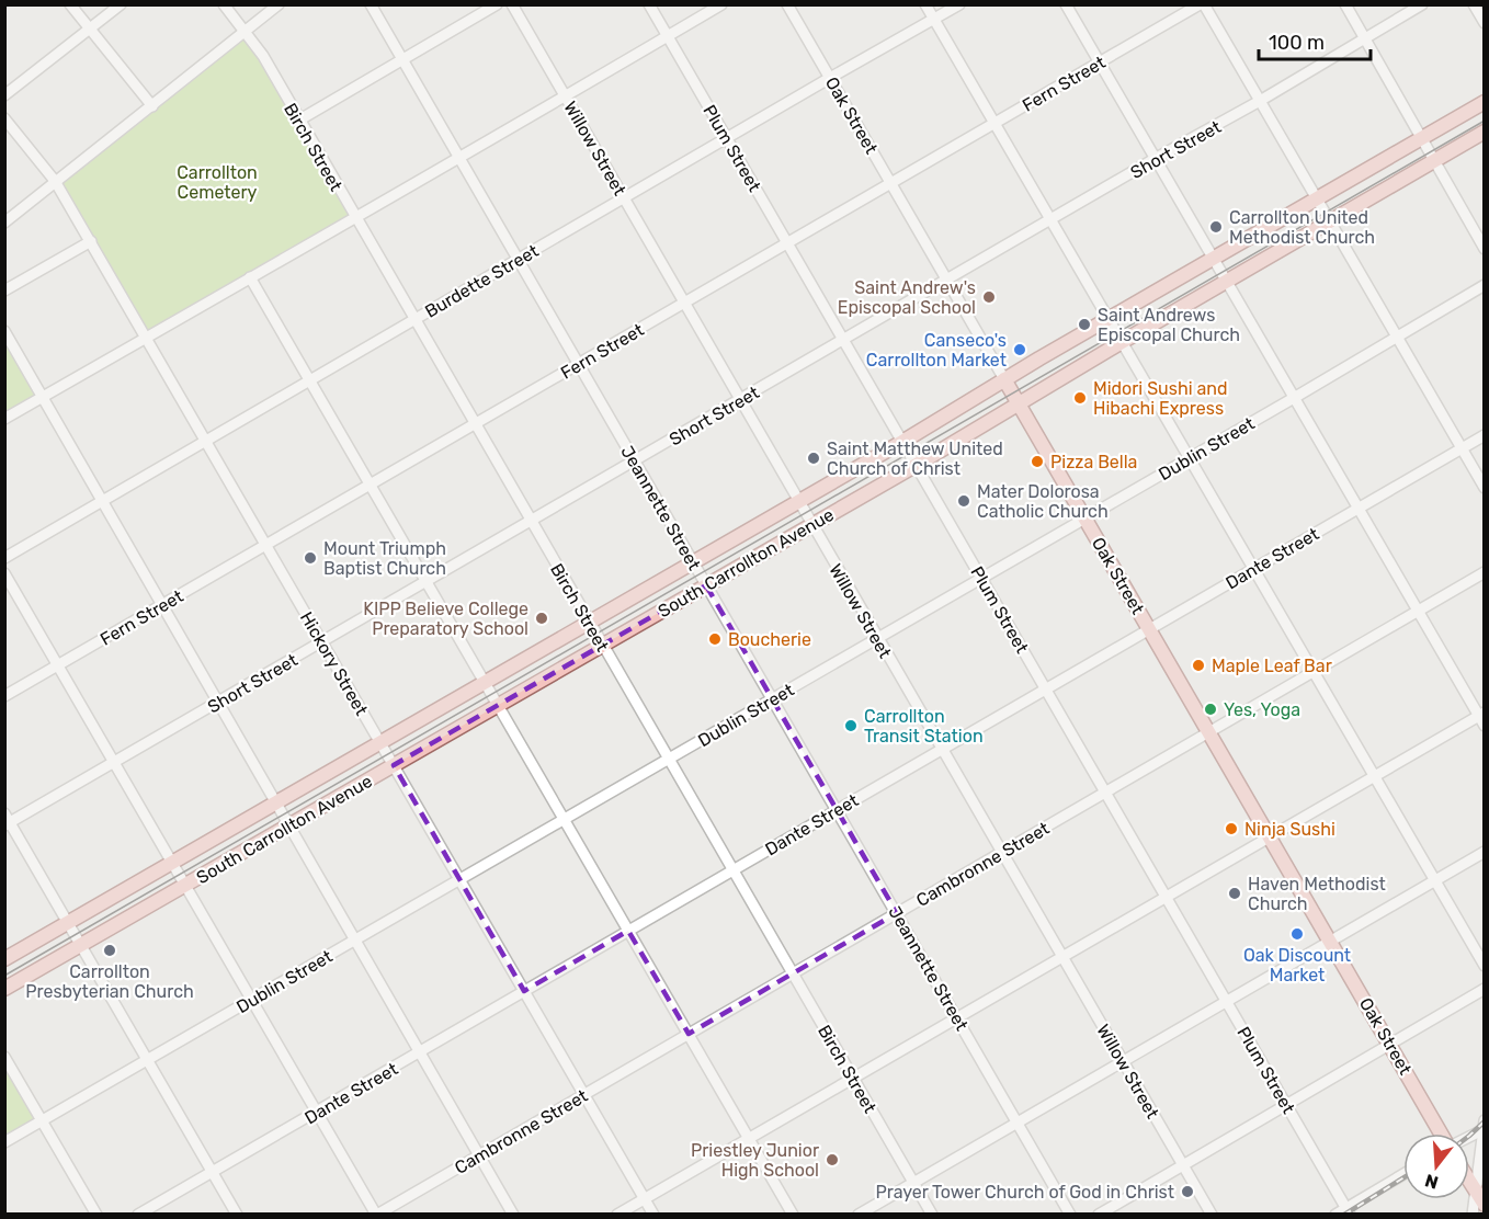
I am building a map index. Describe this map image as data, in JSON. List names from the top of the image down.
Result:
{
  "streets": {
    "main road": ["Oak Street", "South Carrollton Avenue"],
    "street": [
      "Fern Street",
      "Birch Street",
      "Willow Street",
      "Plum Street",
      "Short Street",
      "Burdette Street",
      "Dublin Street",
      "Jeannette Street",
      "Dante Street",
      "Hickory Street",
      "Cambronne Street"
    ]
  },
  "crossings": [
    ["Fern Street", "Oak Street"],
    ["Fern Street", "Birch Street"],
    ["Fern Street", "Willow Street"],
    ["Fern Street", "Plum Street"],
    ["Fern Street", "Jeannette Street"],
    ["Fern Street", "Hickory Street"],
    ["Oak Street", "Short Street"],
    ["Oak Street", "Burdette Street"],
    ["Oak Street", "Dublin Street"],
    ["Oak Street", "Dante Street"],
    ["Oak Street", "South Carrollton Avenue"],
    ["Oak Street", "Cambronne Street"],
    ["Birch Street", "Short Street"],
    ["Birch Street", "Burdette Street"],
    ["Birch Street", "Dublin Street"],
    ["Birch Street", "Dante Street"],
    ["Birch Street", "South Carrollton Avenue"],
    ["Birch Street", "Cambronne Street"],
    ["Willow Street", "Short Street"],
    ["Willow Street", "Burdette Street"],
    ["Willow Street", "Dublin Street"],
    ["Willow Street", "Dante Street"],
    ["Willow Street", "South Carrollton Avenue"],
    ["Willow Street", "Cambronne Street"],
    ["Plum Street", "Short Street"],
    ["Plum Street", "Burdette Street"],
    ["Plum Street", "Dublin Street"],
    ["Plum Street", "Dante Street"],
    ["Plum Street", "South Carrollton Avenue"],
    ["Plum Street", "Cambronne Street"],
    ["Short Street", "Jeannette Street"],
    ["Short Street", "Hickory Street"],
    ["Burdette Street", "Jeannette Street"],
    ["Burdette Street", "Hickory Street"],
    ["Dublin Street", "Jeannette Street"],
    ["Dublin Street", "Hickory Street"],
    ["Jeannette Street", "Dante Street"],
    ["Jeannette Street", "South Carrollton Avenue"],
    ["Jeannette Street", "Cambronne Street"],
    ["Dante Street", "Hickory Street"],
    ["South Carrollton Avenue", "Hickory Street"],
    ["Hickory Street", "Cambronne Street"]
  ],
  "parks": ["Carrollton Cemetery"],
  "places": [
    "Carrollton United Methodist Church",
    "Saint Andrew's Episcopal School",
    "Saint Andrews Episcopal Church",
    "Canseco's Carrollton Market",
    "Midori Sushi and Hibachi Express",
    "Saint Matthew United Church of Christ",
    "Pizza Bella",
    "Mater Dolorosa Catholic Church",
    "Mount Triumph Baptist Church",
    "KIPP Believe College Preparatory School",
    "Boucherie",
    "Maple Leaf Bar",
    "Yes, Yoga",
    "Carrollton Transit Station",
    "Ninja Sushi",
    "Haven Methodist Church",
    "Oak Discount Market",
    "Carrollton Presbyterian Church",
    "Priestley Junior High School",
    "Prayer Tower Church of God in Christ"
  ],
  "scale_bar": "100 m",
  "north": "bottom"
}
